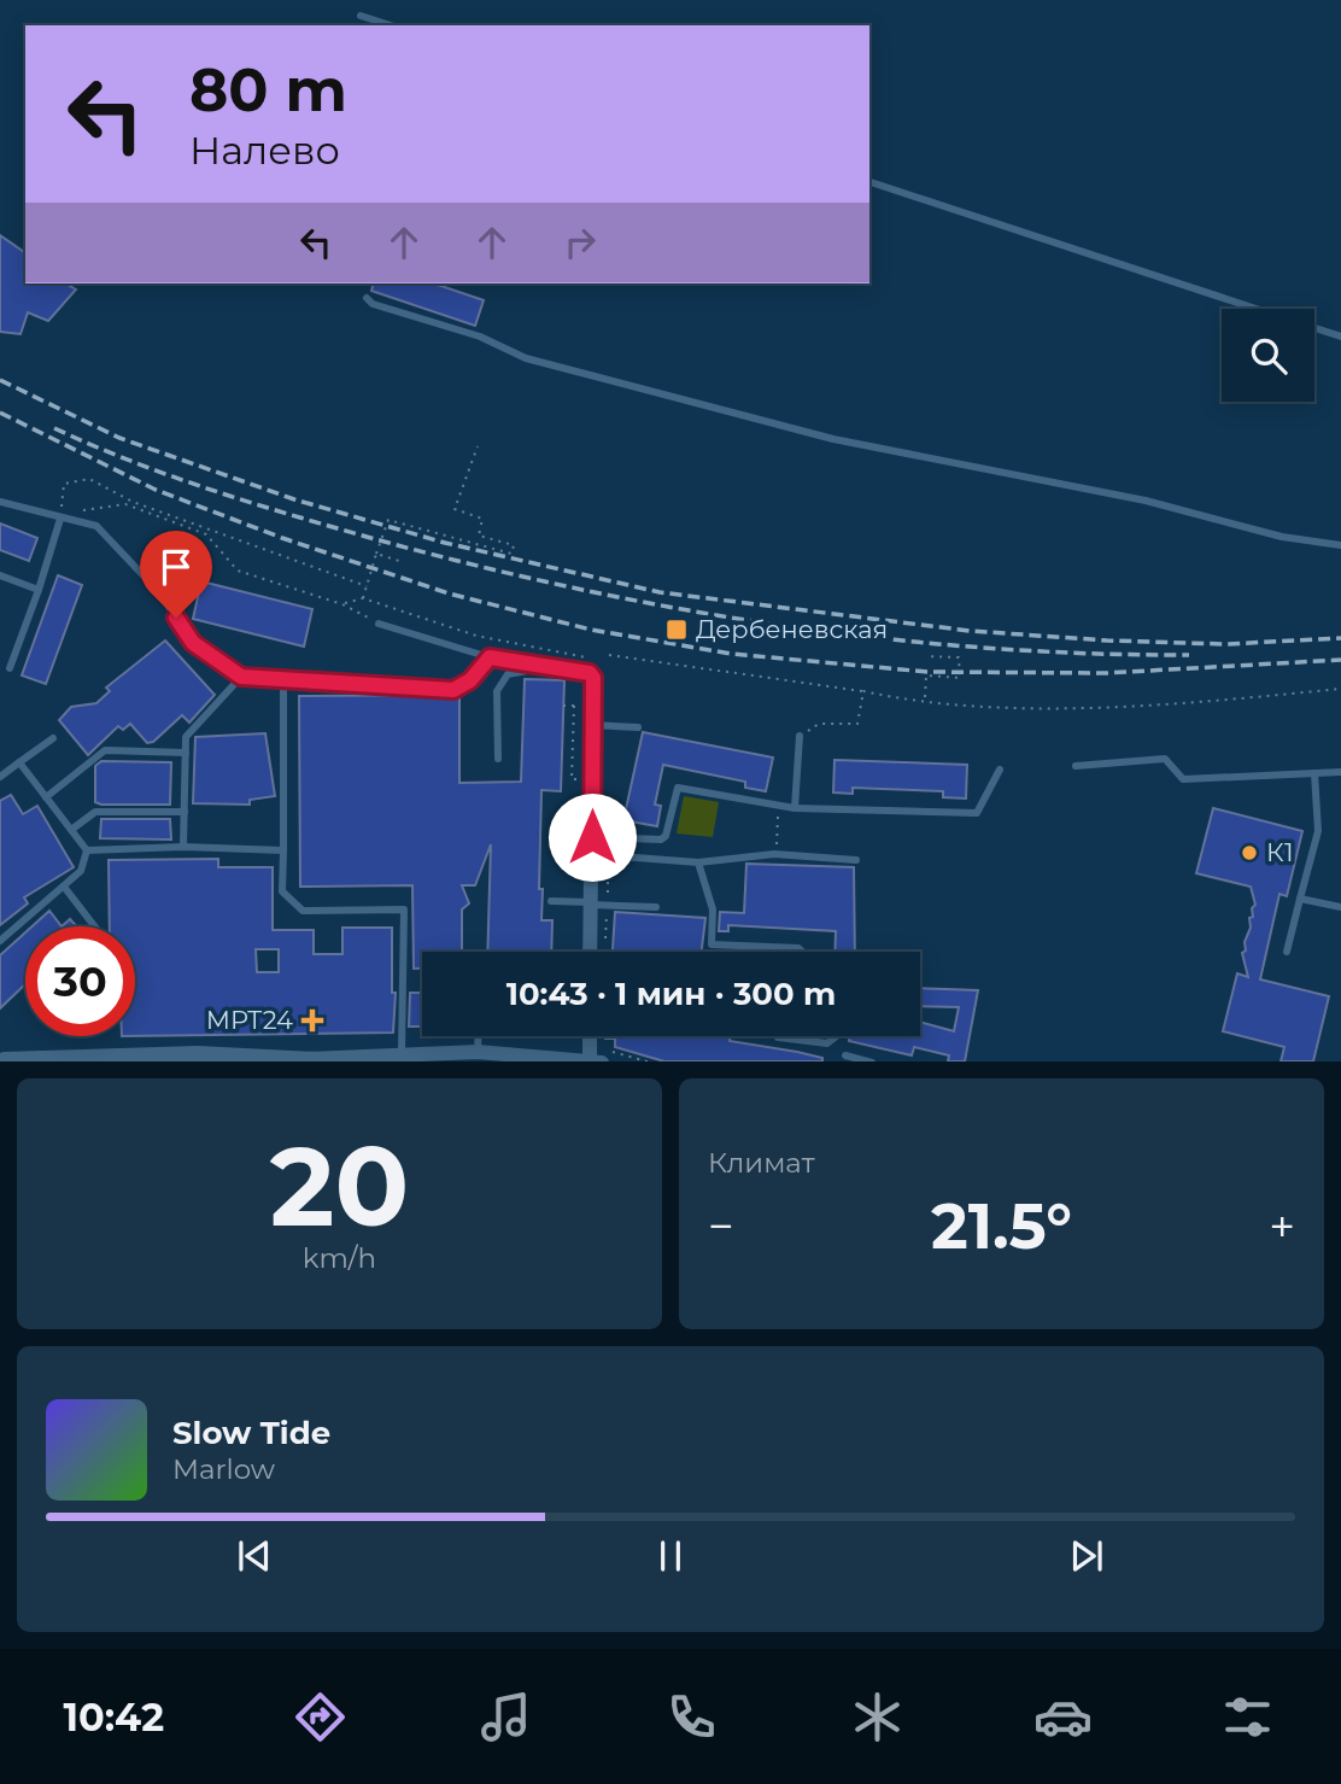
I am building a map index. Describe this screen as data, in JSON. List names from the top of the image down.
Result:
{
  "places": {
    "transit": ["Дербеневская"],
    "other": ["К1"],
    "health": ["МРТ24"]
  },
  "page": {
    "turn": ["80 m", "Налево"],
    "limit": "30",
    "trip": "10:43 · 1 мин · 300 m",
    "tile": [
      ["20", "km/h"],
      "Климат"
    ],
    "heat": ["−", "21.5°", "+"],
    "song": ["Slow Tide", "Marlow"],
    "tabs": "10:42"
  }
}
